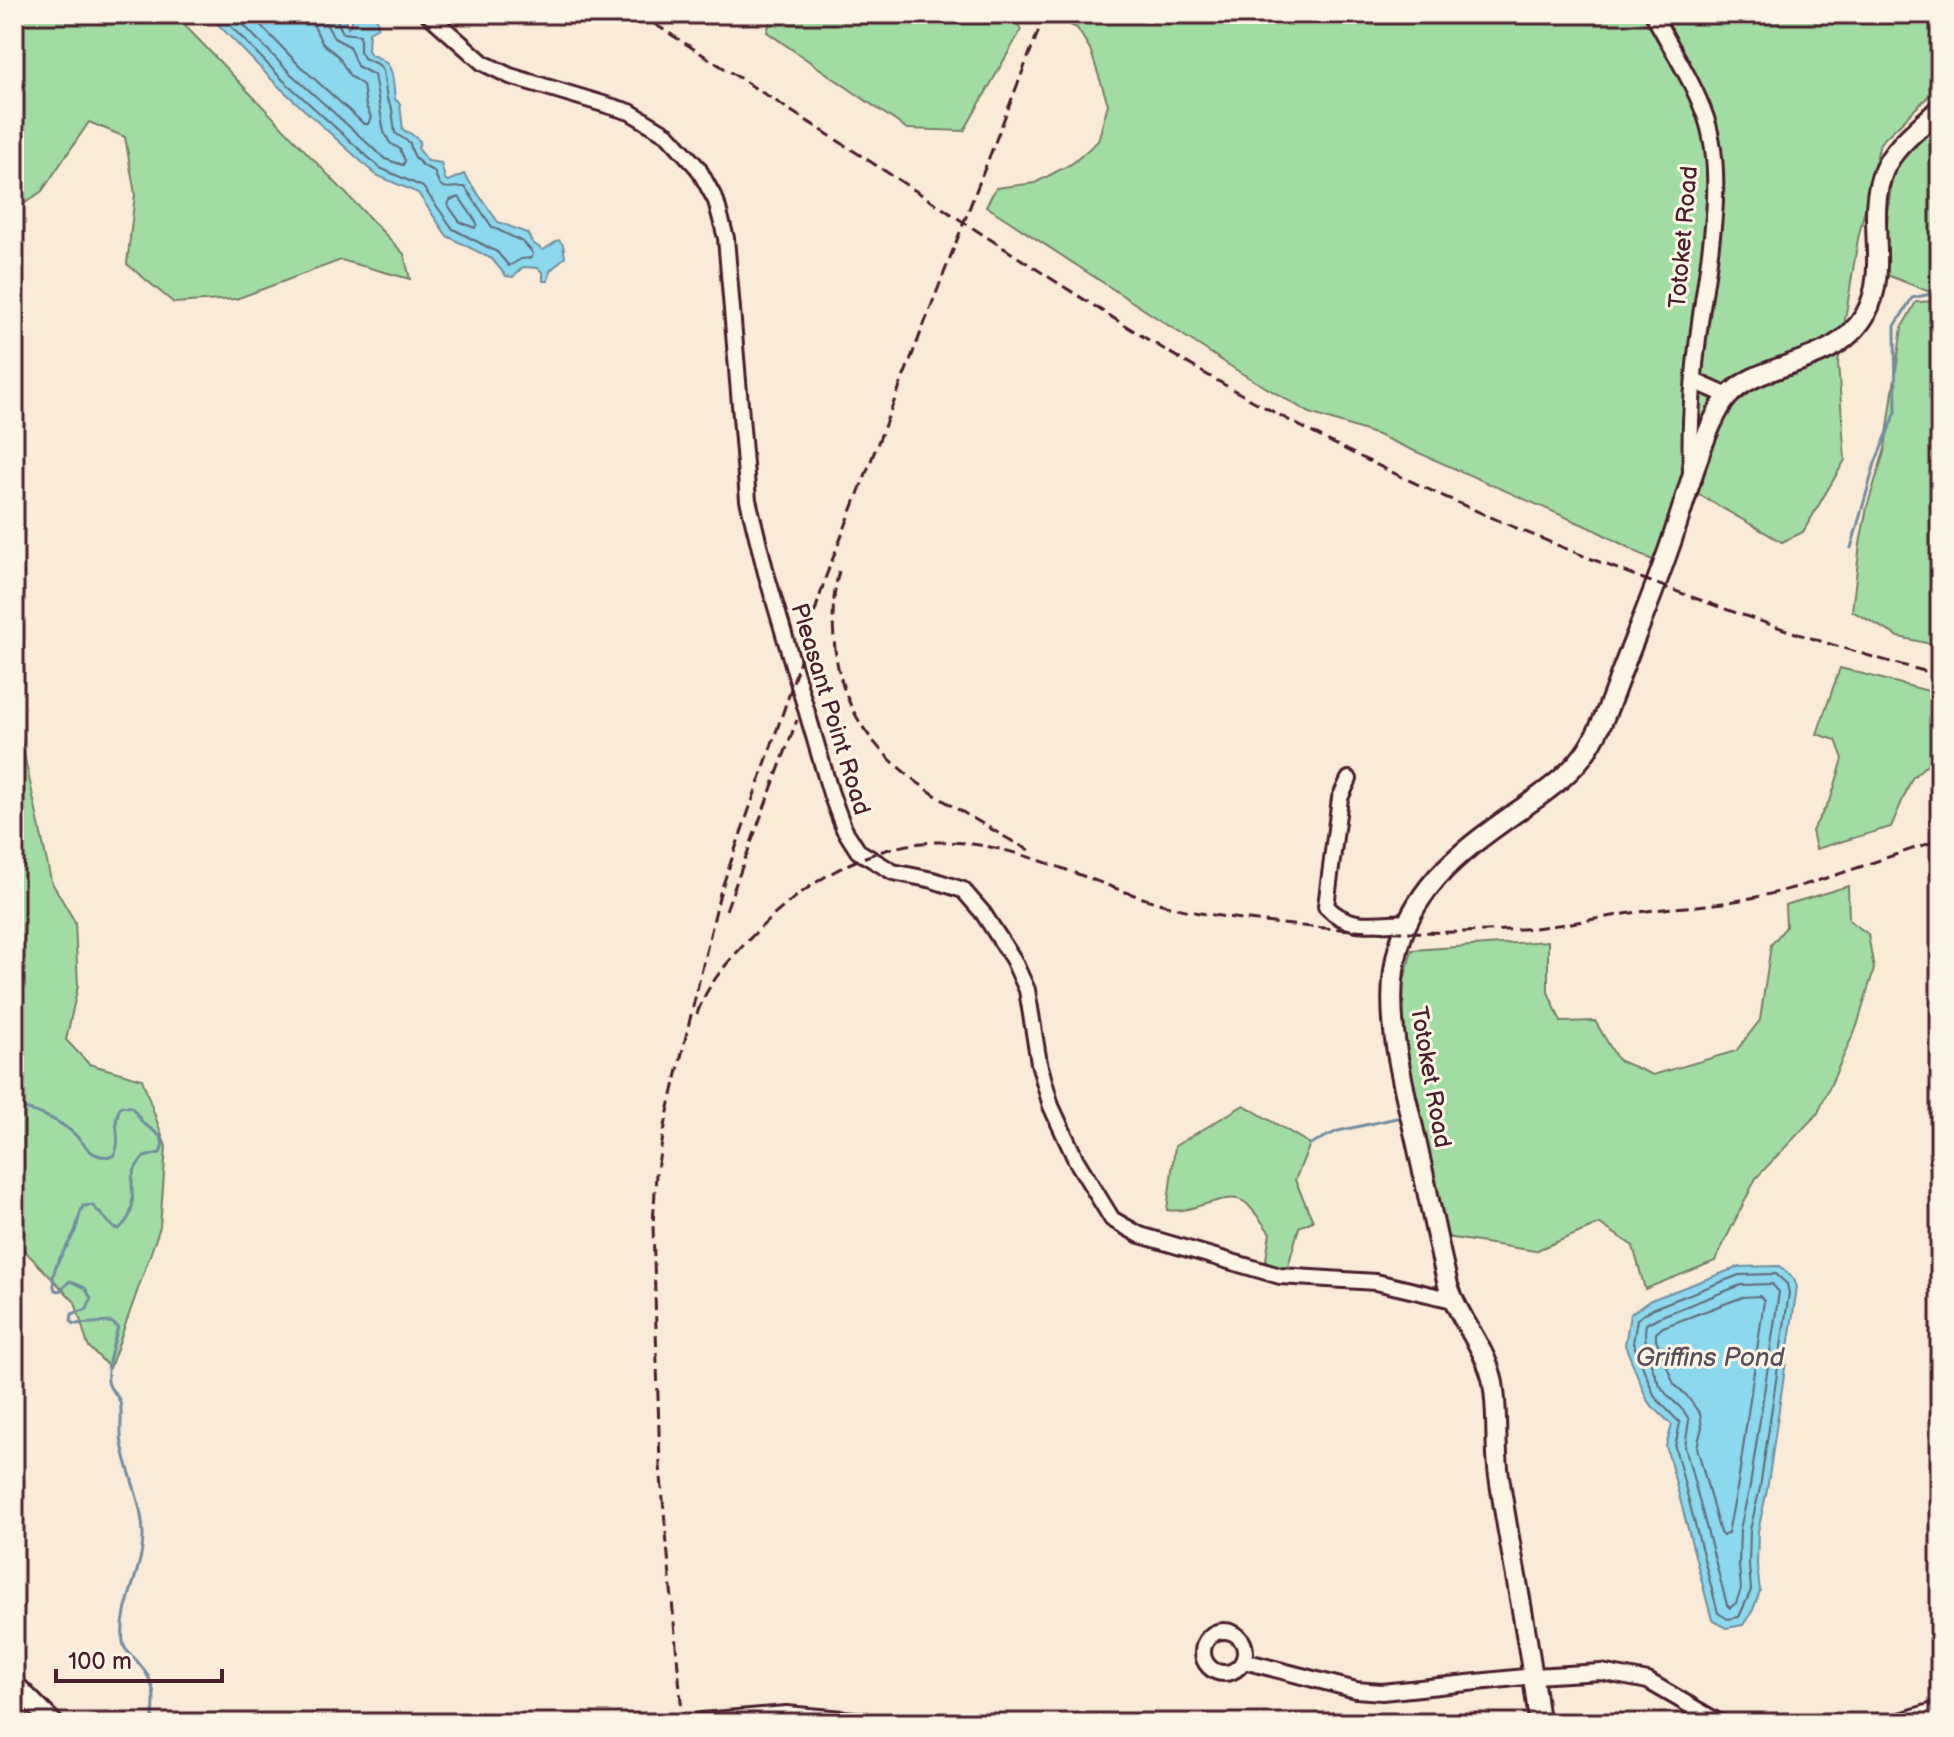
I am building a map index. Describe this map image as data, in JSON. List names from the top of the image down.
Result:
{
  "streets": {
    "main road": ["Totoket Road"],
    "street": ["Pleasant Point Road"]
  },
  "crossings": [
    ["Totoket Road", "Pleasant Point Road"]
  ],
  "water": ["Griffins Pond"],
  "scale_bar": "100 m"
}
